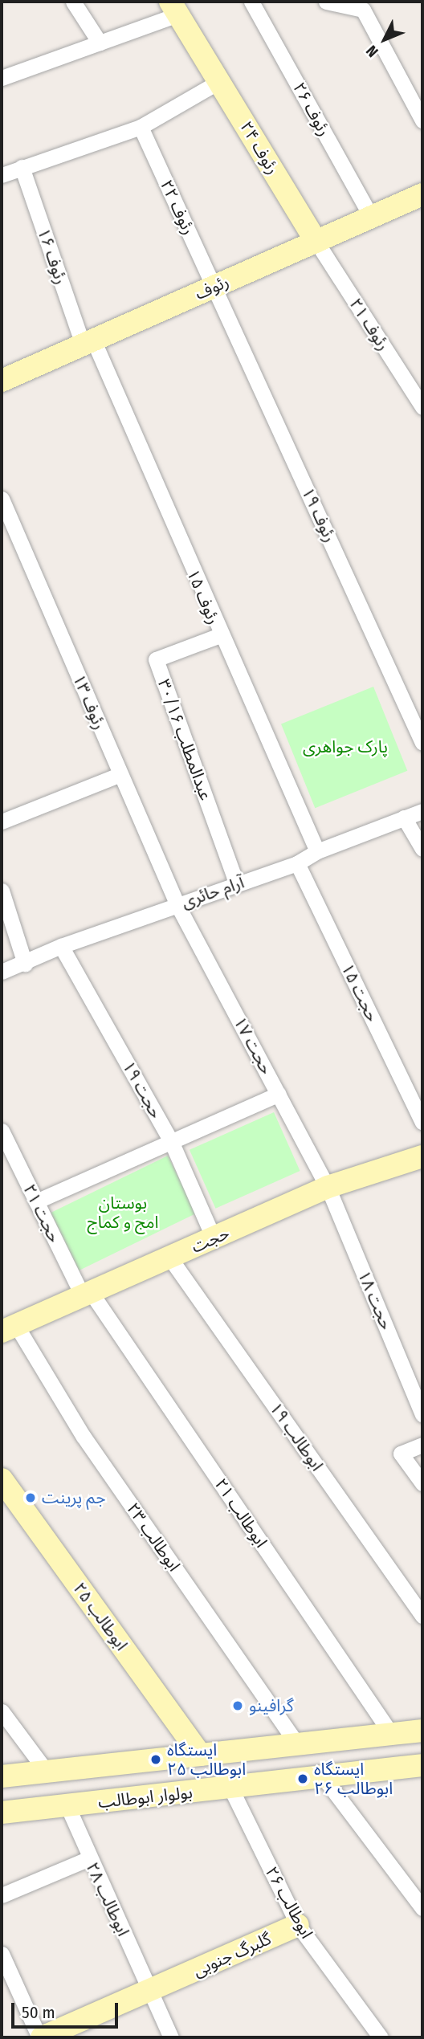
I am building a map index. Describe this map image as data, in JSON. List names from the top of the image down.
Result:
{
  "streets": {
    "street": [
      "رئوف ۲۶",
      "رئوف ۲۴",
      "رئوف ۲۲",
      "رئوف ۱۶",
      "رئوف",
      "رئوف ۲۱",
      "رئوف ۱۹",
      "رئوف ۱۵",
      "رئوف ۱۳",
      "عبدالمطلب ۳۰/۱۶",
      "آرام حائری",
      "حجت ۱۵",
      "حجت ۱۷",
      "حجت ۱۹",
      "حجت ۲۱",
      "حجت",
      "حجت ۱۸",
      "ابوطالب ۱۹",
      "ابوطالب ۲۱",
      "ابوطالب ۲۳",
      "ابوطالب ۲۵",
      "بولوار ابوطالب",
      "ابوطالب ۲۸",
      "ابوطالب ۲۶",
      "گلبرگ جنوبی"
    ]
  },
  "crossings": [
    ["رئوف ۲۶", "رئوف"],
    ["رئوف ۲۴", "رئوف"],
    ["رئوف ۲۴", "رئوف ۲۱"],
    ["رئوف ۲۲", "رئوف"],
    ["رئوف ۲۲", "رئوف ۱۹"],
    ["رئوف ۱۶", "رئوف"],
    ["رئوف ۱۶", "رئوف ۱۵"],
    ["رئوف", "رئوف ۲۱"],
    ["رئوف", "رئوف ۱۹"],
    ["رئوف", "رئوف ۱۵"],
    ["رئوف ۱۵", "عبدالمطلب ۳۰/۱۶"],
    ["رئوف ۱۵", "آرام حائری"],
    ["رئوف ۱۳", "آرام حائری"],
    ["رئوف ۱۳", "حجت ۱۷"],
    ["عبدالمطلب ۳۰/۱۶", "آرام حائری"],
    ["آرام حائری", "حجت ۱۵"],
    ["آرام حائری", "حجت ۱۷"],
    ["آرام حائری", "حجت ۱۹"],
    ["حجت ۱۷", "حجت"],
    ["حجت ۱۷", "حجت ۱۸"],
    ["حجت ۱۹", "حجت"],
    ["حجت ۲۱", "حجت"],
    ["حجت ۲۱", "ابوطالب ۲۱"],
    ["حجت", "حجت ۱۸"],
    ["حجت", "ابوطالب ۱۹"],
    ["حجت", "ابوطالب ۲۱"],
    ["حجت", "ابوطالب ۲۳"],
    ["بولوار ابوطالب", "ابوطالب ۲۸"],
    ["بولوار ابوطالب", "ابوطالب ۲۶"],
    ["ابوطالب ۲۸", "گلبرگ جنوبی"],
    ["ابوطالب ۲۶", "گلبرگ جنوبی"]
  ],
  "parks": ["پارک جواهری", "بوستان امج و کماج"],
  "places": [
    "جم پرینت",
    "گرافینو",
    "ایستگاه ابوطالب ۲۵",
    "ایستگاه ابوطالب ۲۶"
  ],
  "scale_bar": "50 m",
  "north": "bottom left"
}
